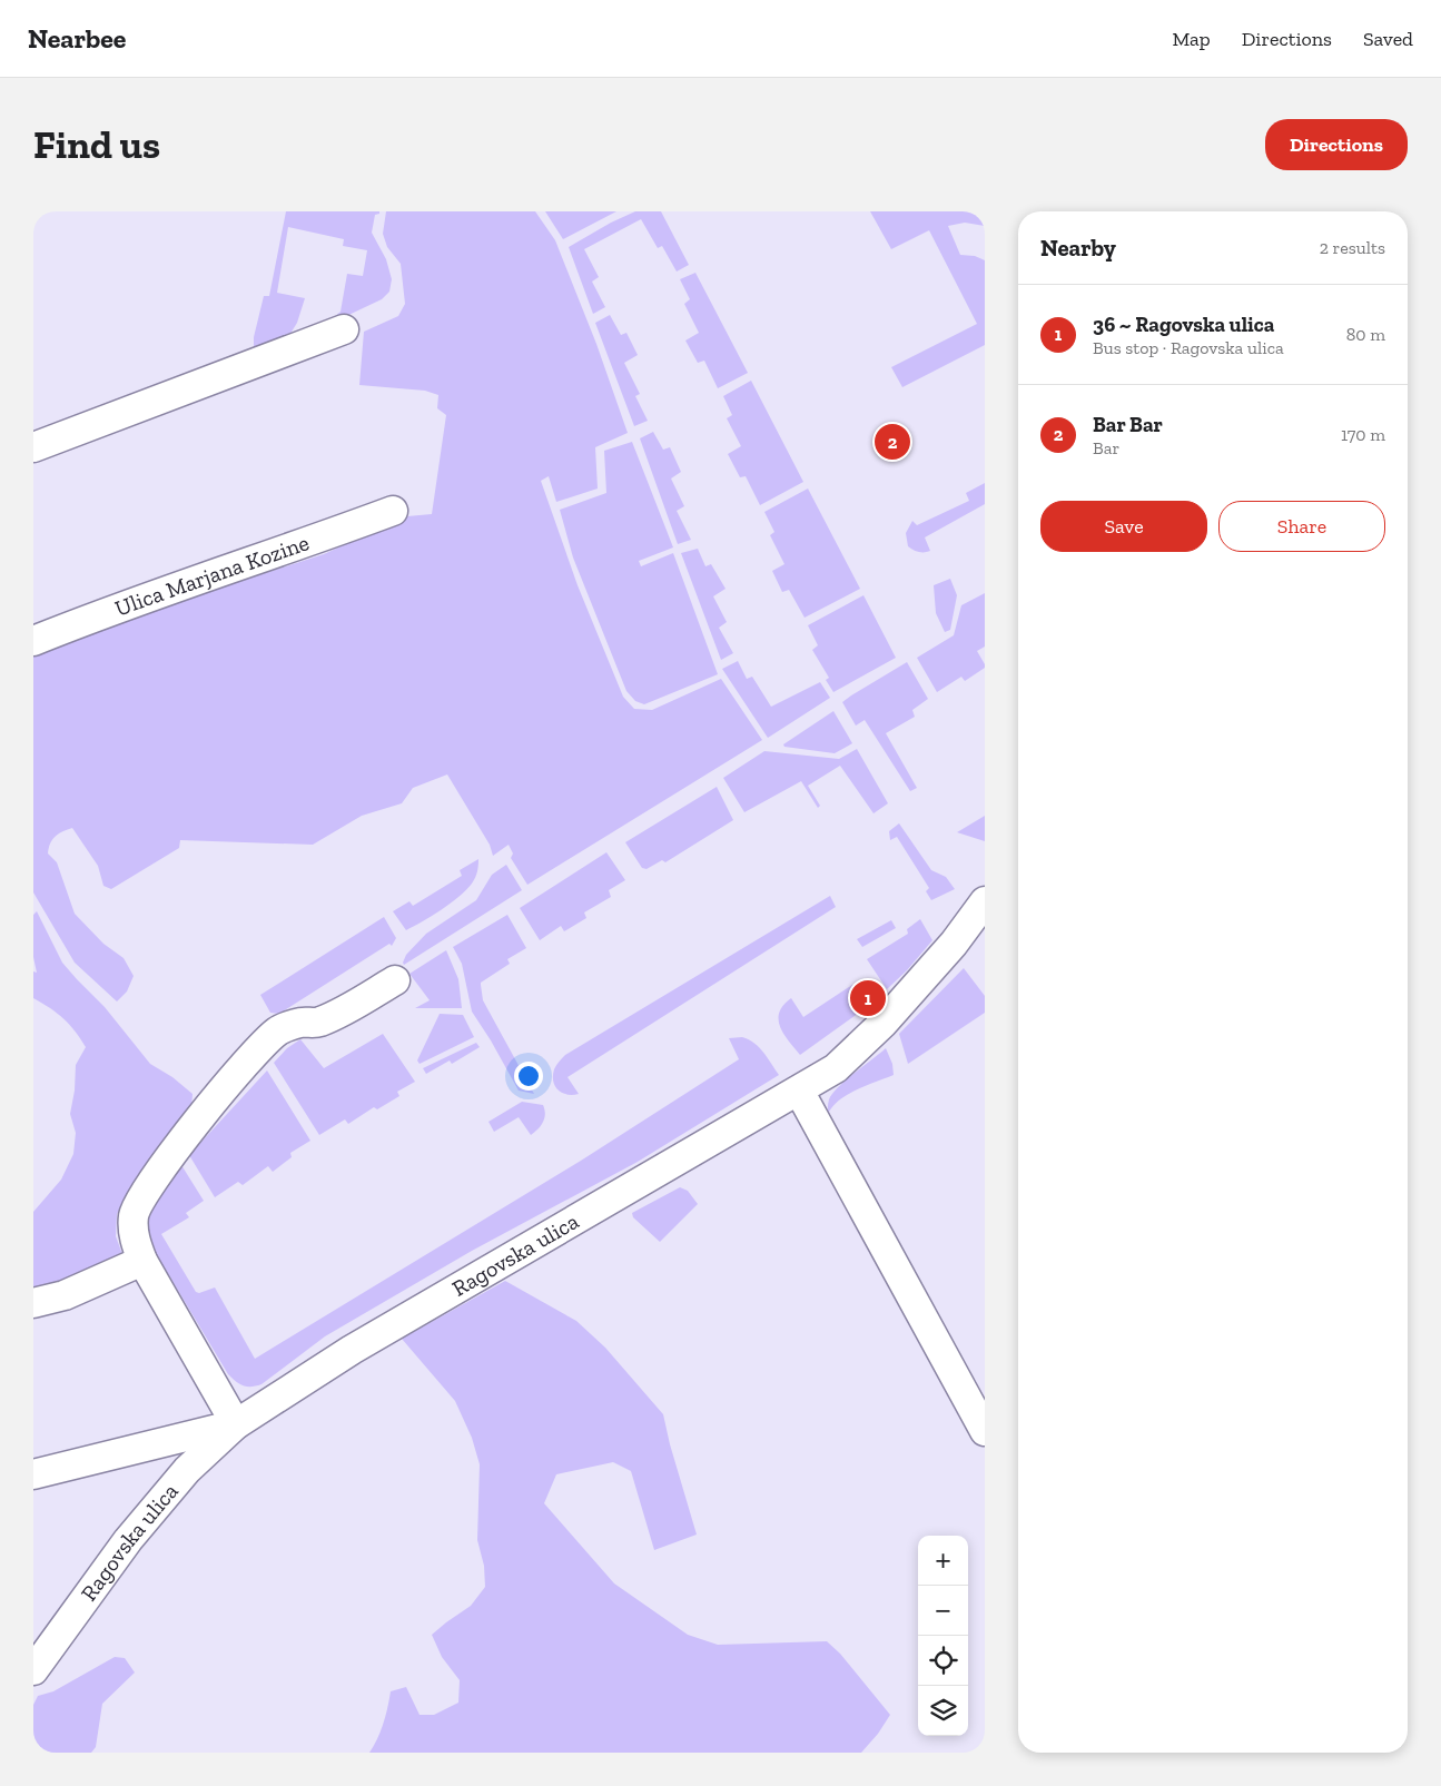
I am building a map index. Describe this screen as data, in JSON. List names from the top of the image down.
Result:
{
  "streets": {
    "street": ["Ulica Marjana Kozine", "Ragovska ulica"]
  },
  "page": {
    "header": "Nearbee",
    "nav": ["Map", "Directions", "Saved"],
    "buttons": [
      "Directions",
      ["Save", "Share"]
    ],
    "title": "Find us",
    "heading": ["Nearby", "2 results"],
    "list": [
      {
        "mark": "1",
        "name": "36 ~ Ragovska ulica",
        "note": "Bus stop · Ragovska ulica",
        "value": "80 m"
      },
      {
        "mark": "2",
        "name": "Bar Bar",
        "note": "Bar",
        "value": "170 m"
      }
    ],
    "pins": ["2", "1"],
    "map_buttons": ["+", "−"]
  }
}
